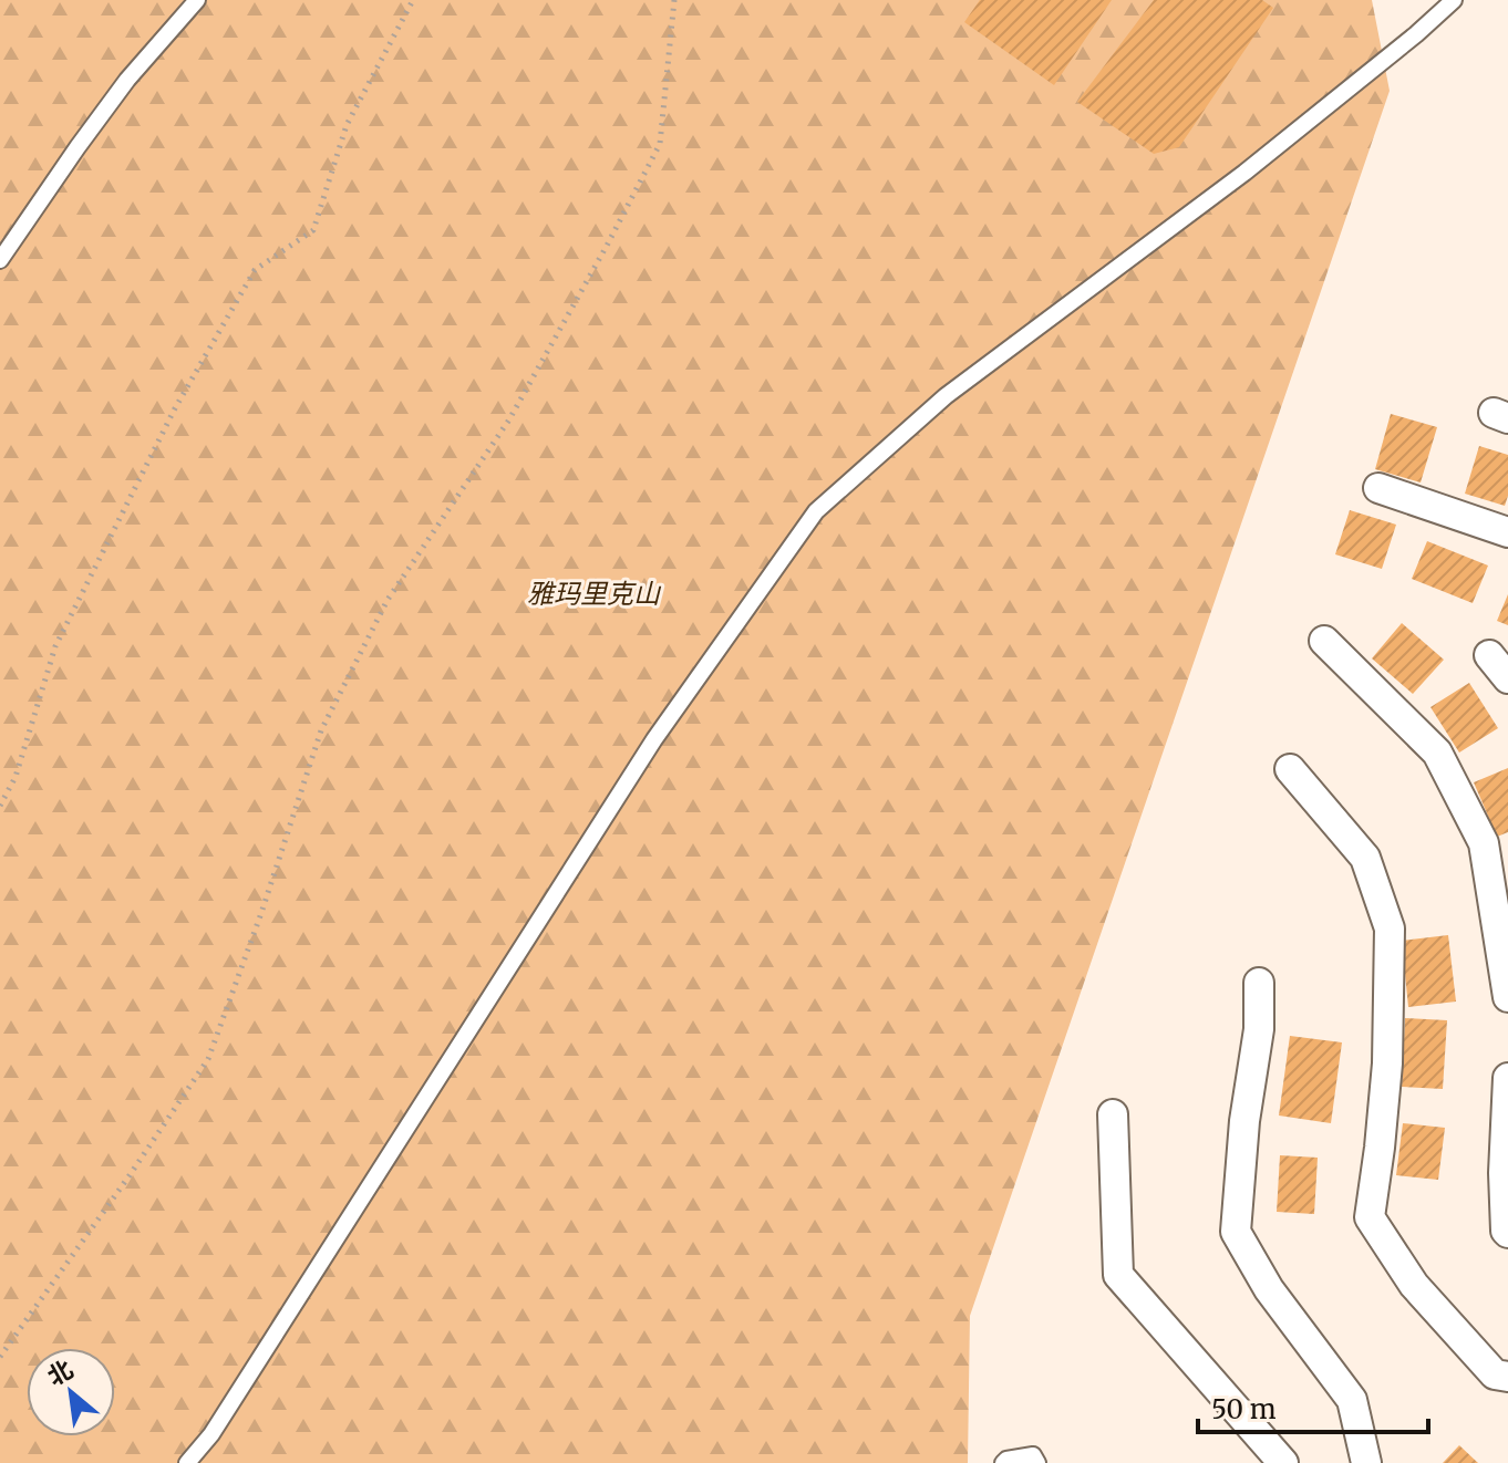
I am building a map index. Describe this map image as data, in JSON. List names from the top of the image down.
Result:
{
  "parks": ["雅玛里克山"],
  "scale_bar": "50 m",
  "north": "top left"
}
